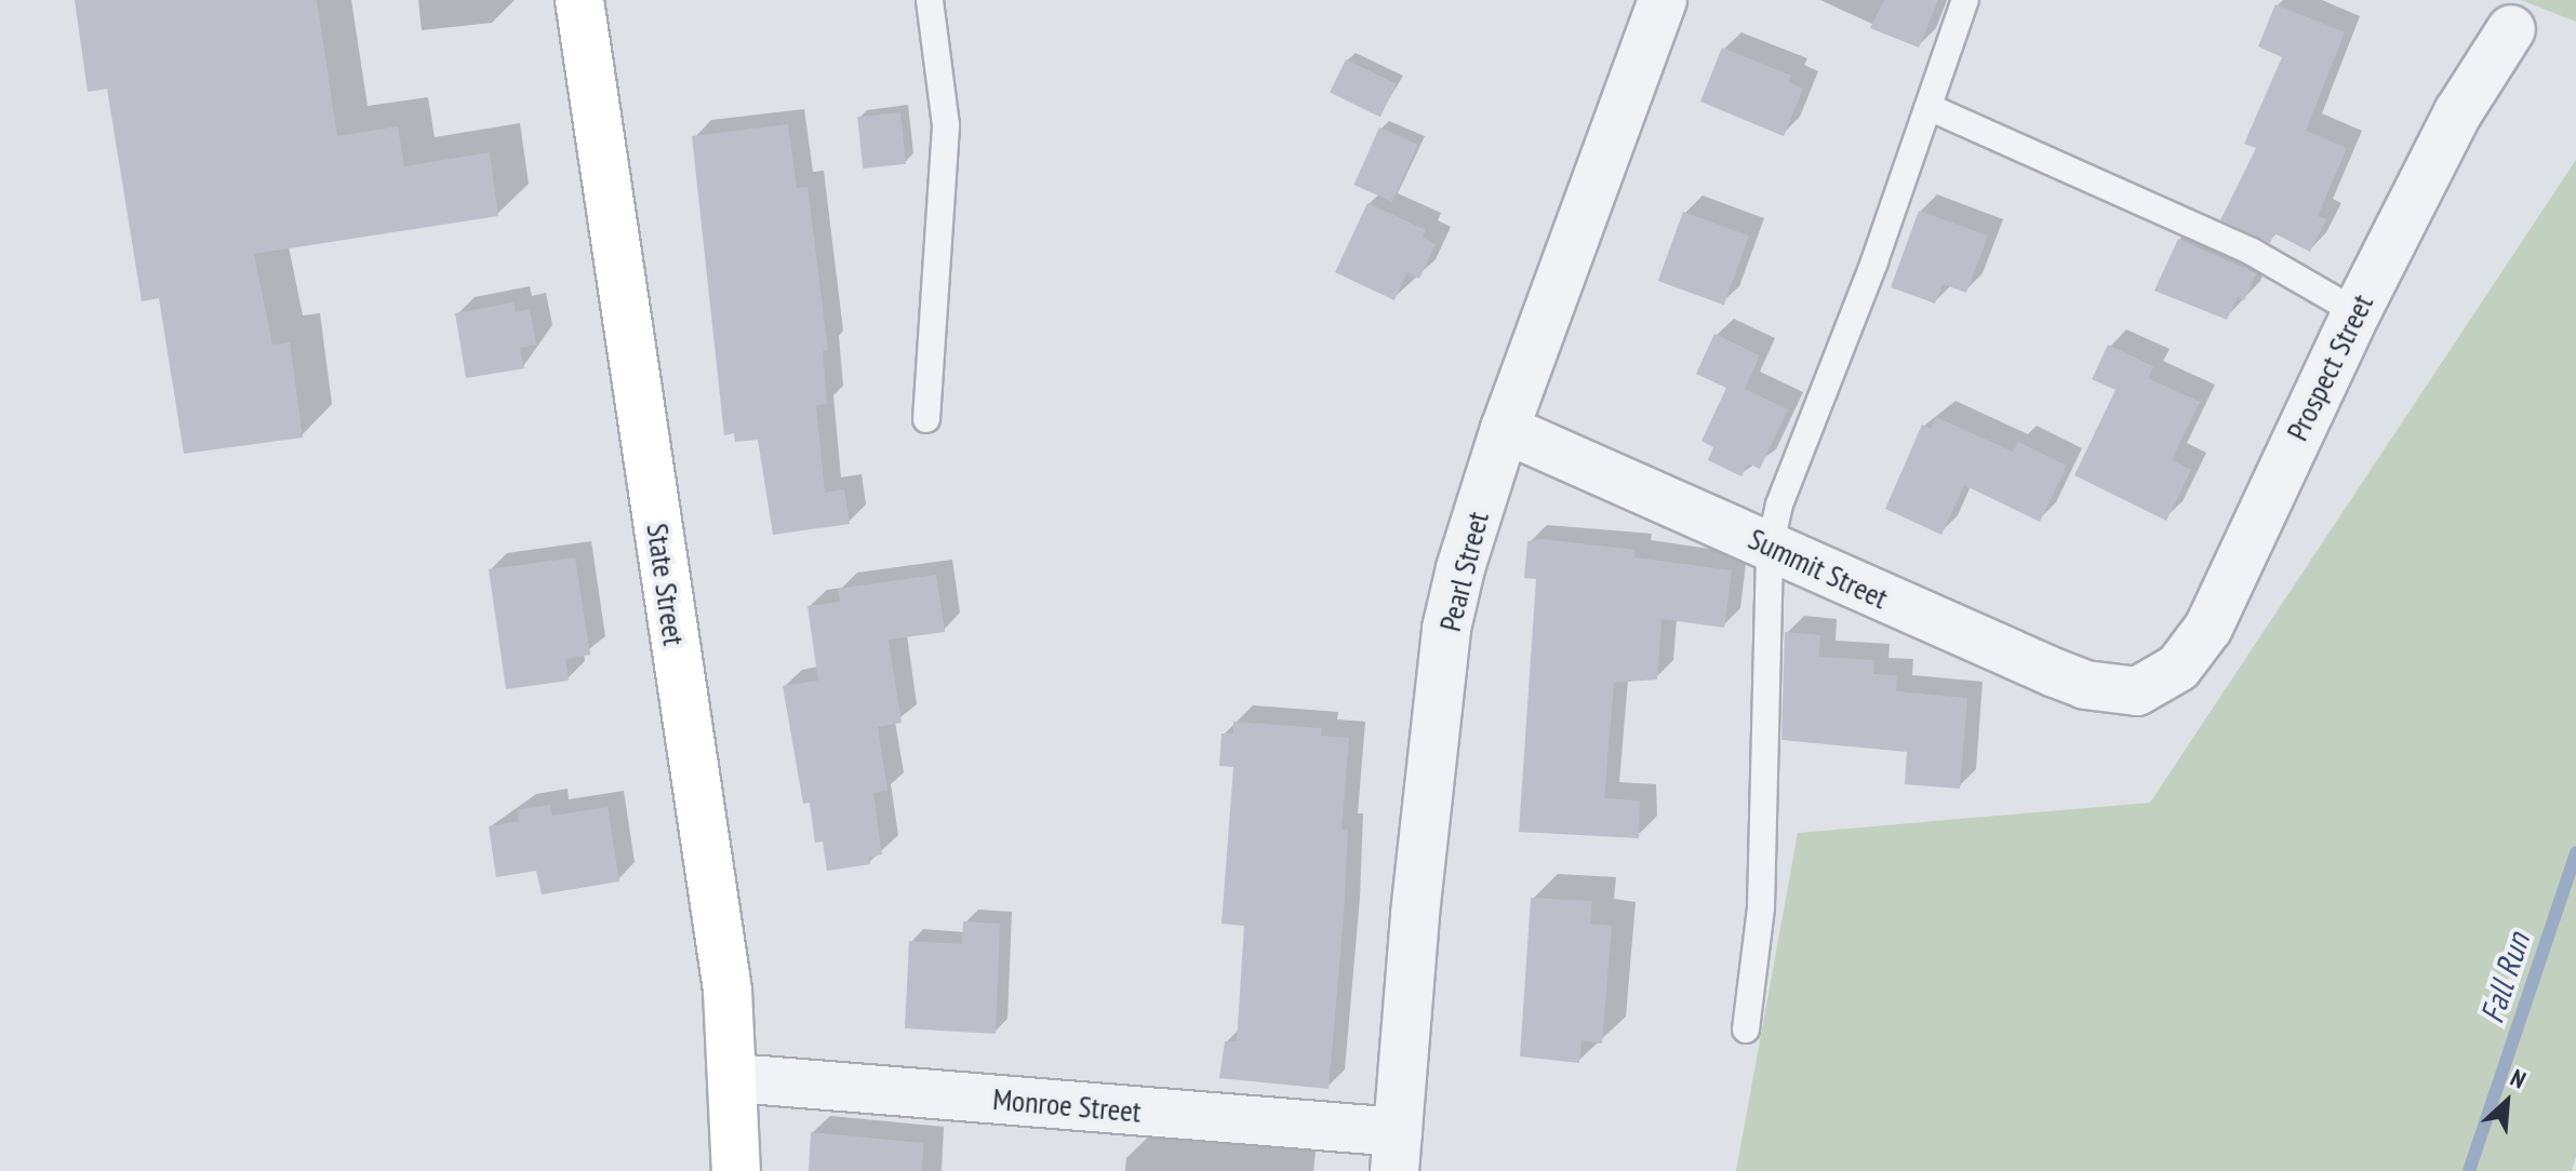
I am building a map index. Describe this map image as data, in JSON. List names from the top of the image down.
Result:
{
  "streets": {
    "main road": ["State Street"],
    "street": [
      "Prospect Street",
      "Summit Street",
      "Pearl Street",
      "Monroe Street"
    ]
  },
  "crossings": [
    ["Prospect Street", "Summit Street"],
    ["Summit Street", "Pearl Street"],
    ["Pearl Street", "Monroe Street"],
    ["State Street", "Monroe Street"]
  ],
  "water": ["Fall Run"],
  "north": "top right"
}
